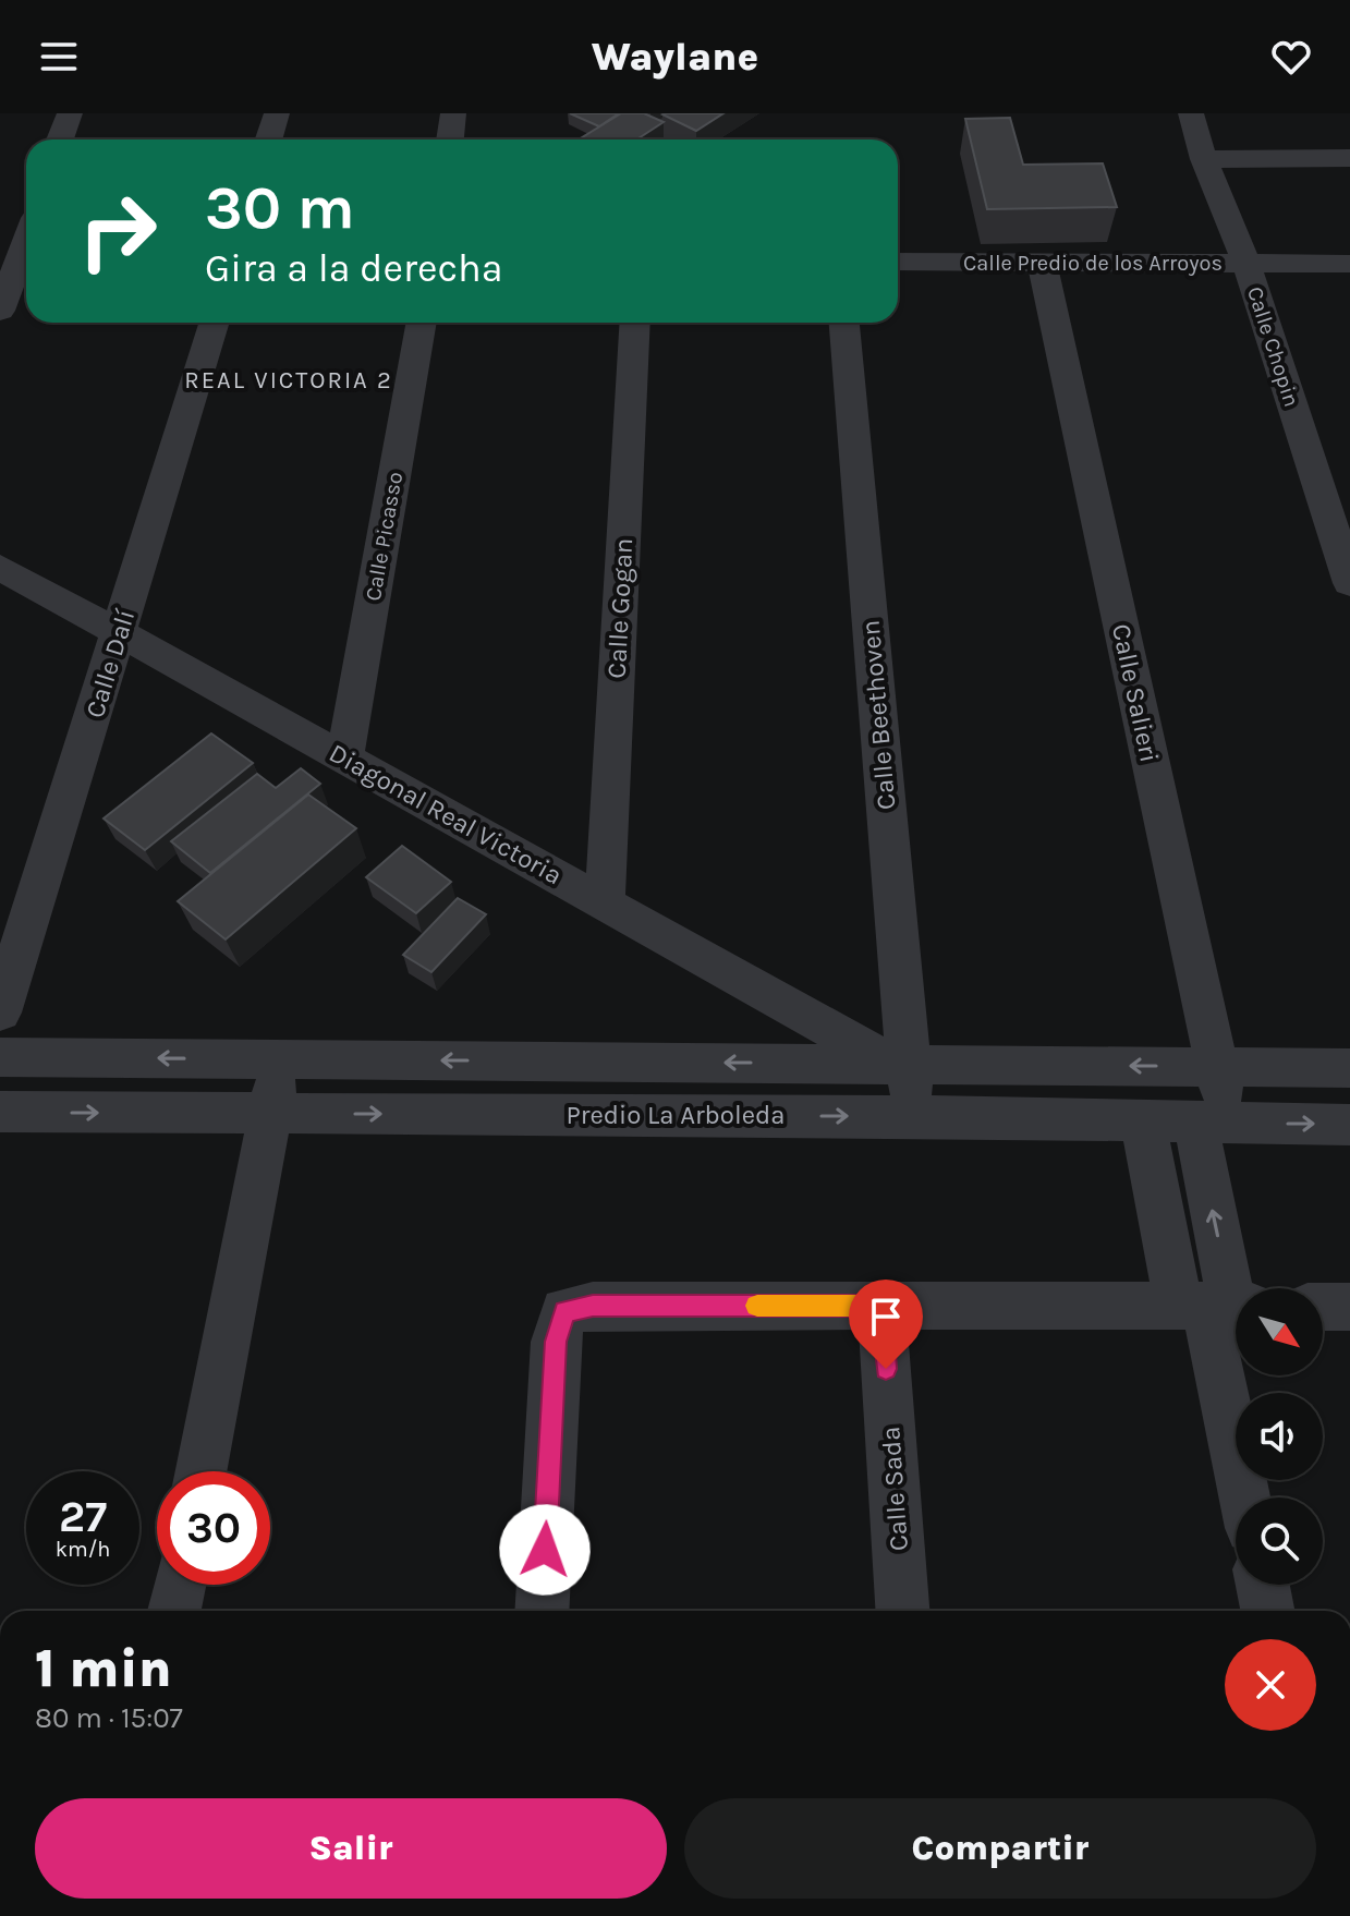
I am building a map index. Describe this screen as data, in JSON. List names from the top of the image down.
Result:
{
  "streets": {
    "street": [
      "Calle Predio de los Arroyos",
      "Calle Chopin",
      "Calle Picasso",
      "Calle Gogan",
      "Calle Dalí",
      "Calle Salieri",
      "Calle Beethoven",
      "Diagonal Real Victoria",
      "Predio La Arboleda",
      "Calle Sada"
    ]
  },
  "crossings": [
    ["Calle Predio de los Arroyos", "Calle Chopin"],
    ["Calle Predio de los Arroyos", "Calle Salieri"],
    ["Calle Picasso", "Diagonal Real Victoria"],
    ["Calle Gogan", "Diagonal Real Victoria"],
    ["Calle Dalí", "Diagonal Real Victoria"],
    ["Calle Salieri", "Predio La Arboleda"],
    ["Calle Beethoven", "Diagonal Real Victoria"],
    ["Calle Beethoven", "Predio La Arboleda"],
    ["Diagonal Real Victoria", "Predio La Arboleda"]
  ],
  "districts": ["REAL VICTORIA 2"],
  "north": "bottom right",
  "page": {
    "header": "Waylane",
    "turn": ["30 m", "Gira a la derecha"],
    "speed": "27 km/h",
    "limit": "30",
    "heading": ["1 min", "80 m · 15:07"],
    "buttons": ["Salir", "Compartir"]
  }
}
